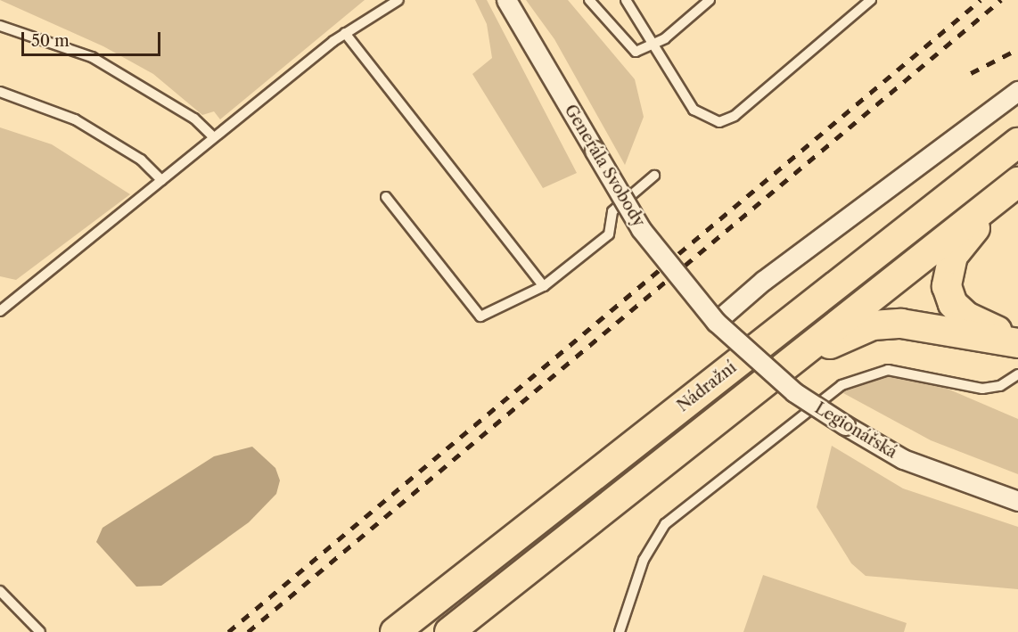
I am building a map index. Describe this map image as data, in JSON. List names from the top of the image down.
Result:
{
  "streets": {
    "main road": ["Nádražní"],
    "street": ["Generála Svobody", "Legionářská"]
  },
  "crossings": [
    ["Generála Svobody", "Legionářská"]
  ],
  "scale_bar": "50 m"
}
